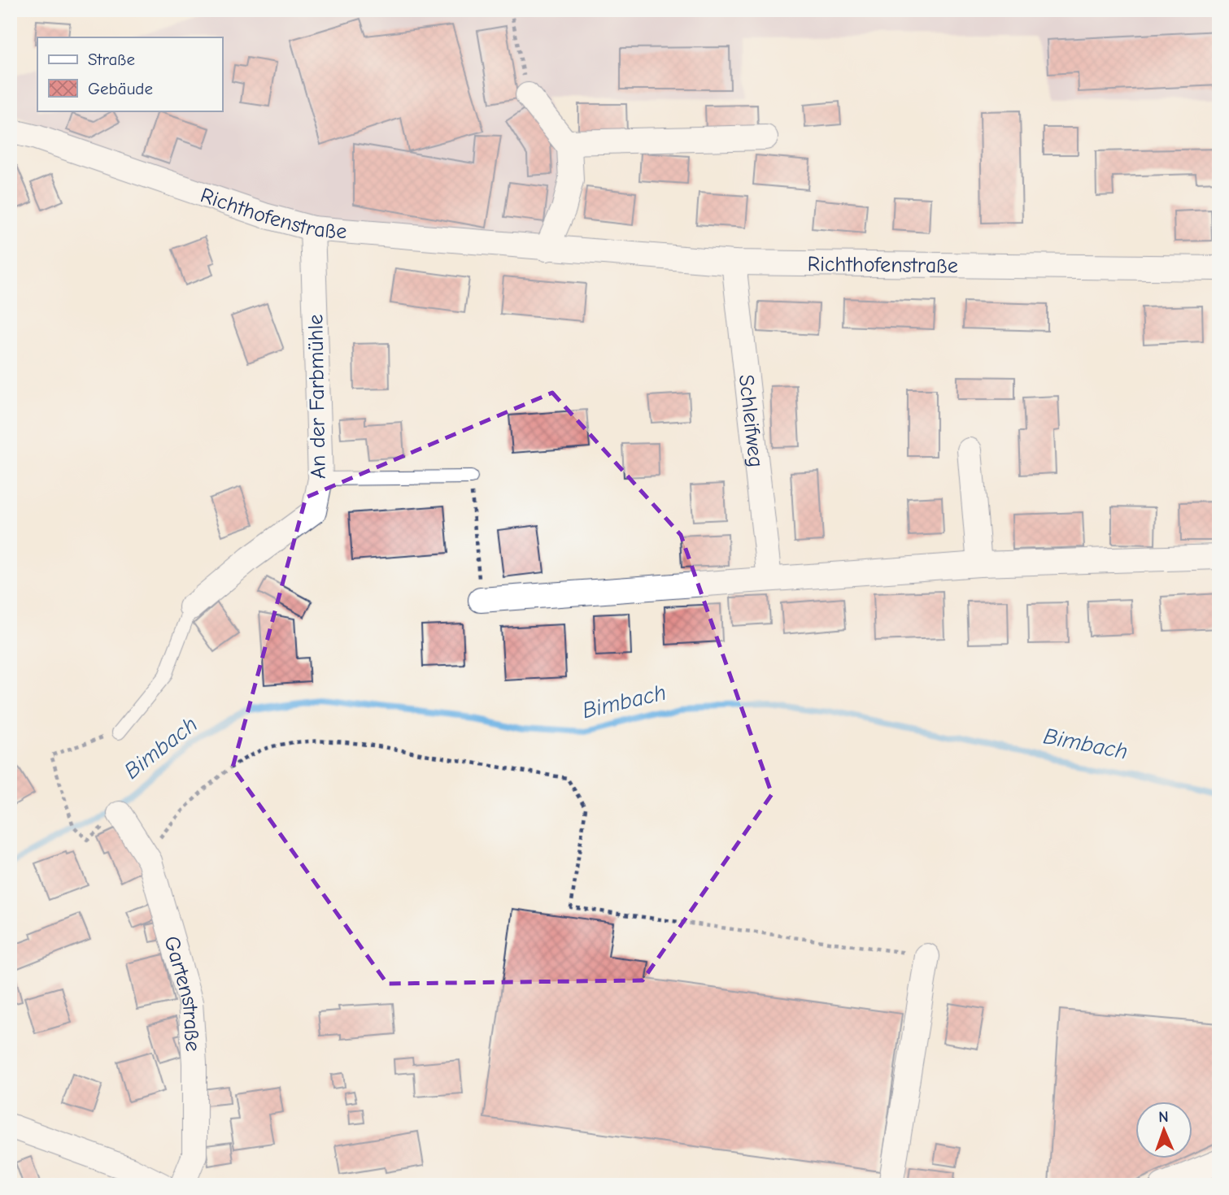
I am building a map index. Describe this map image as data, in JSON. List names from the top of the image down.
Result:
{
  "streets": {
    "street": [
      "Richthofenstraße",
      "An der Farbmühle",
      "Schleifweg",
      "Gartenstraße"
    ]
  },
  "crossings": [
    ["Richthofenstraße", "An der Farbmühle"],
    ["Richthofenstraße", "Schleifweg"]
  ],
  "water": ["Bimbach"],
  "legend": ["Straße", "Gebäude"],
  "north": "top"
}
